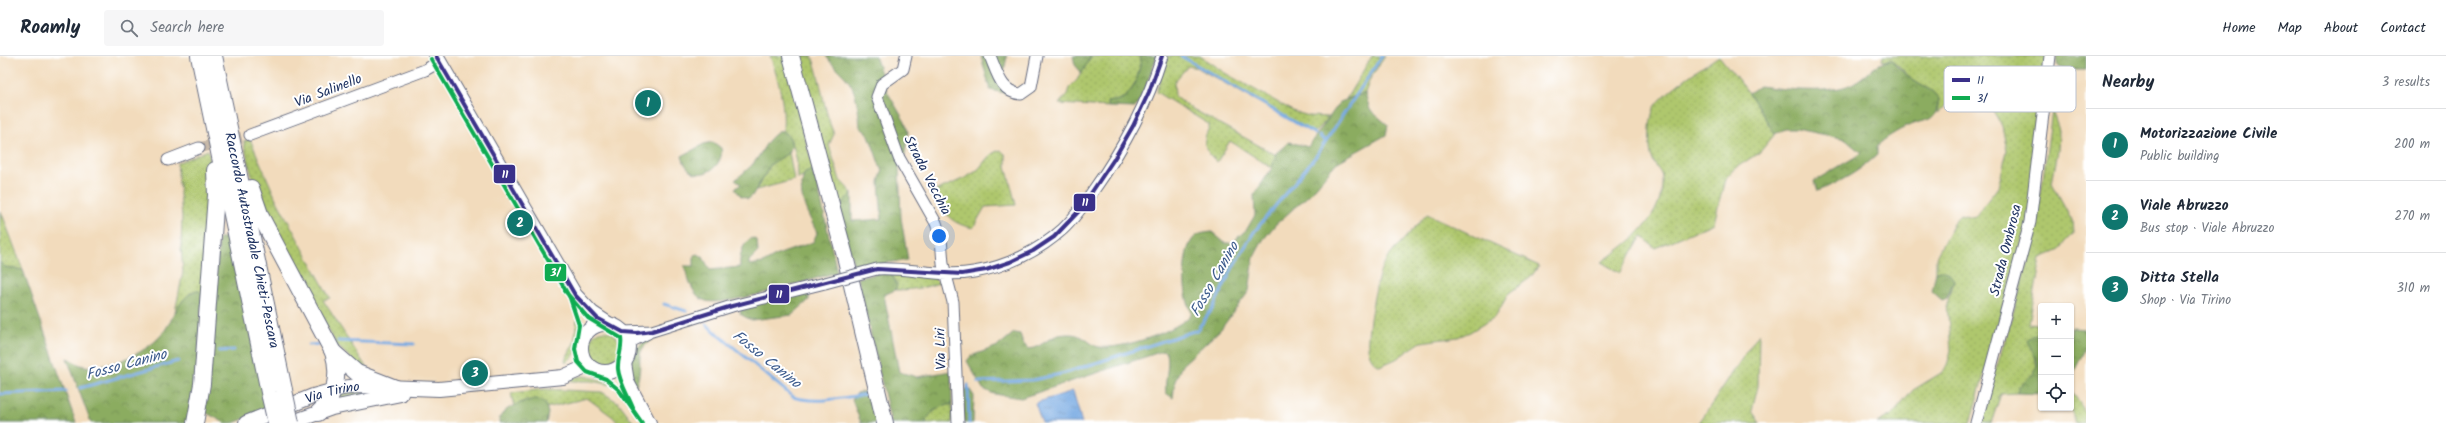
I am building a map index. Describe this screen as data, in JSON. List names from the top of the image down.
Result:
{
  "streets": {
    "highway": ["Raccordo Autostradale Chieti-Pescara"],
    "main road": ["Via Tirino"],
    "street": [
      "Via Salinello",
      "Strada Vecchia",
      "Strada Ombrosa",
      "Via Liri"
    ]
  },
  "crossings": [
    ["Strada Vecchia", "Via Liri"],
    ["Raccordo Autostradale Chieti-Pescara", "Via Tirino"]
  ],
  "water": ["Fosso Canino"],
  "lines": ["transit line 11", "transit line 3/"],
  "legend": ["11", "3/"],
  "page": {
    "header": "Roamly",
    "search": "Search here",
    "nav": [
      "Home",
      "Map",
      "About",
      "Contact"
    ],
    "heading": ["Nearby", "3 results"],
    "pins": ["1", "2", "3"],
    "list": [
      {
        "mark": "1",
        "name": "Motorizzazione Civile",
        "note": "Public building",
        "value": "200 m"
      },
      {
        "mark": "2",
        "name": "Viale Abruzzo",
        "note": "Bus stop · Viale Abruzzo",
        "value": "270 m"
      },
      {
        "mark": "3",
        "name": "Ditta Stella",
        "note": "Shop · Via Tirino",
        "value": "310 m"
      }
    ],
    "map_buttons": ["+", "−"]
  }
}
